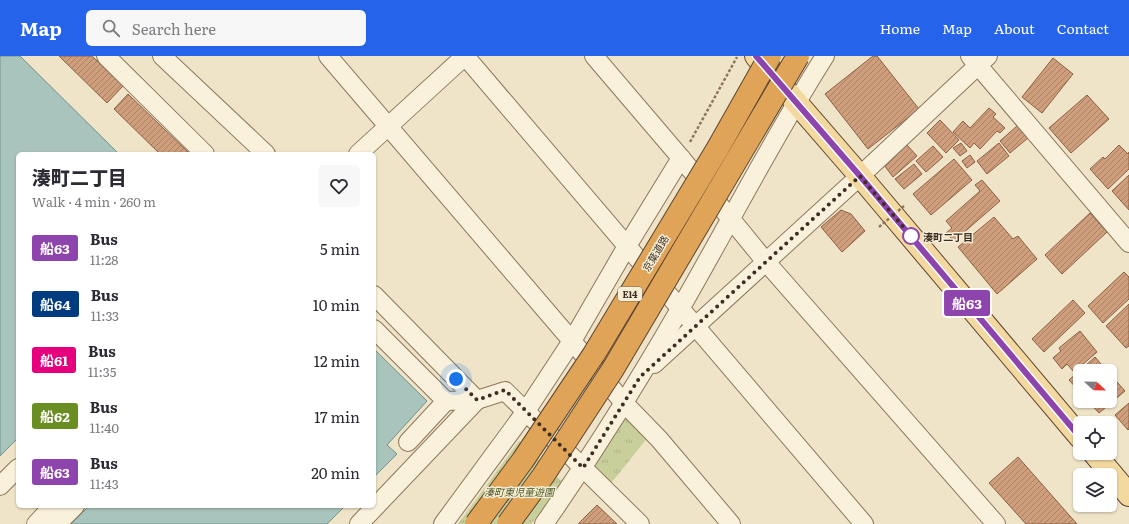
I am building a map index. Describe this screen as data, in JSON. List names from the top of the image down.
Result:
{
  "streets": {
    "highway": ["京葉道路", "E14"]
  },
  "parks": ["湊町東児童遊園"],
  "places": ["湊町二丁目"],
  "lines": ["bus line 船63"],
  "north": "right",
  "page": {
    "header": "Map",
    "search": "Search here",
    "nav": [
      "Home",
      "Map",
      "About",
      "Contact"
    ],
    "on_map": "船63",
    "heading": ["湊町二丁目", "Walk · 4 min · 260 m"],
    "list": [
      {
        "mark": "船63",
        "name": "Bus",
        "note": "11:28",
        "value": "5 min"
      },
      {
        "mark": "船64",
        "name": "Bus",
        "note": "11:33",
        "value": "10 min"
      },
      {
        "mark": "船61",
        "name": "Bus",
        "note": "11:35",
        "value": "12 min"
      },
      {
        "mark": "船62",
        "name": "Bus",
        "note": "11:40",
        "value": "17 min"
      },
      {
        "mark": "船63",
        "name": "Bus",
        "note": "11:43",
        "value": "20 min"
      }
    ]
  }
}
